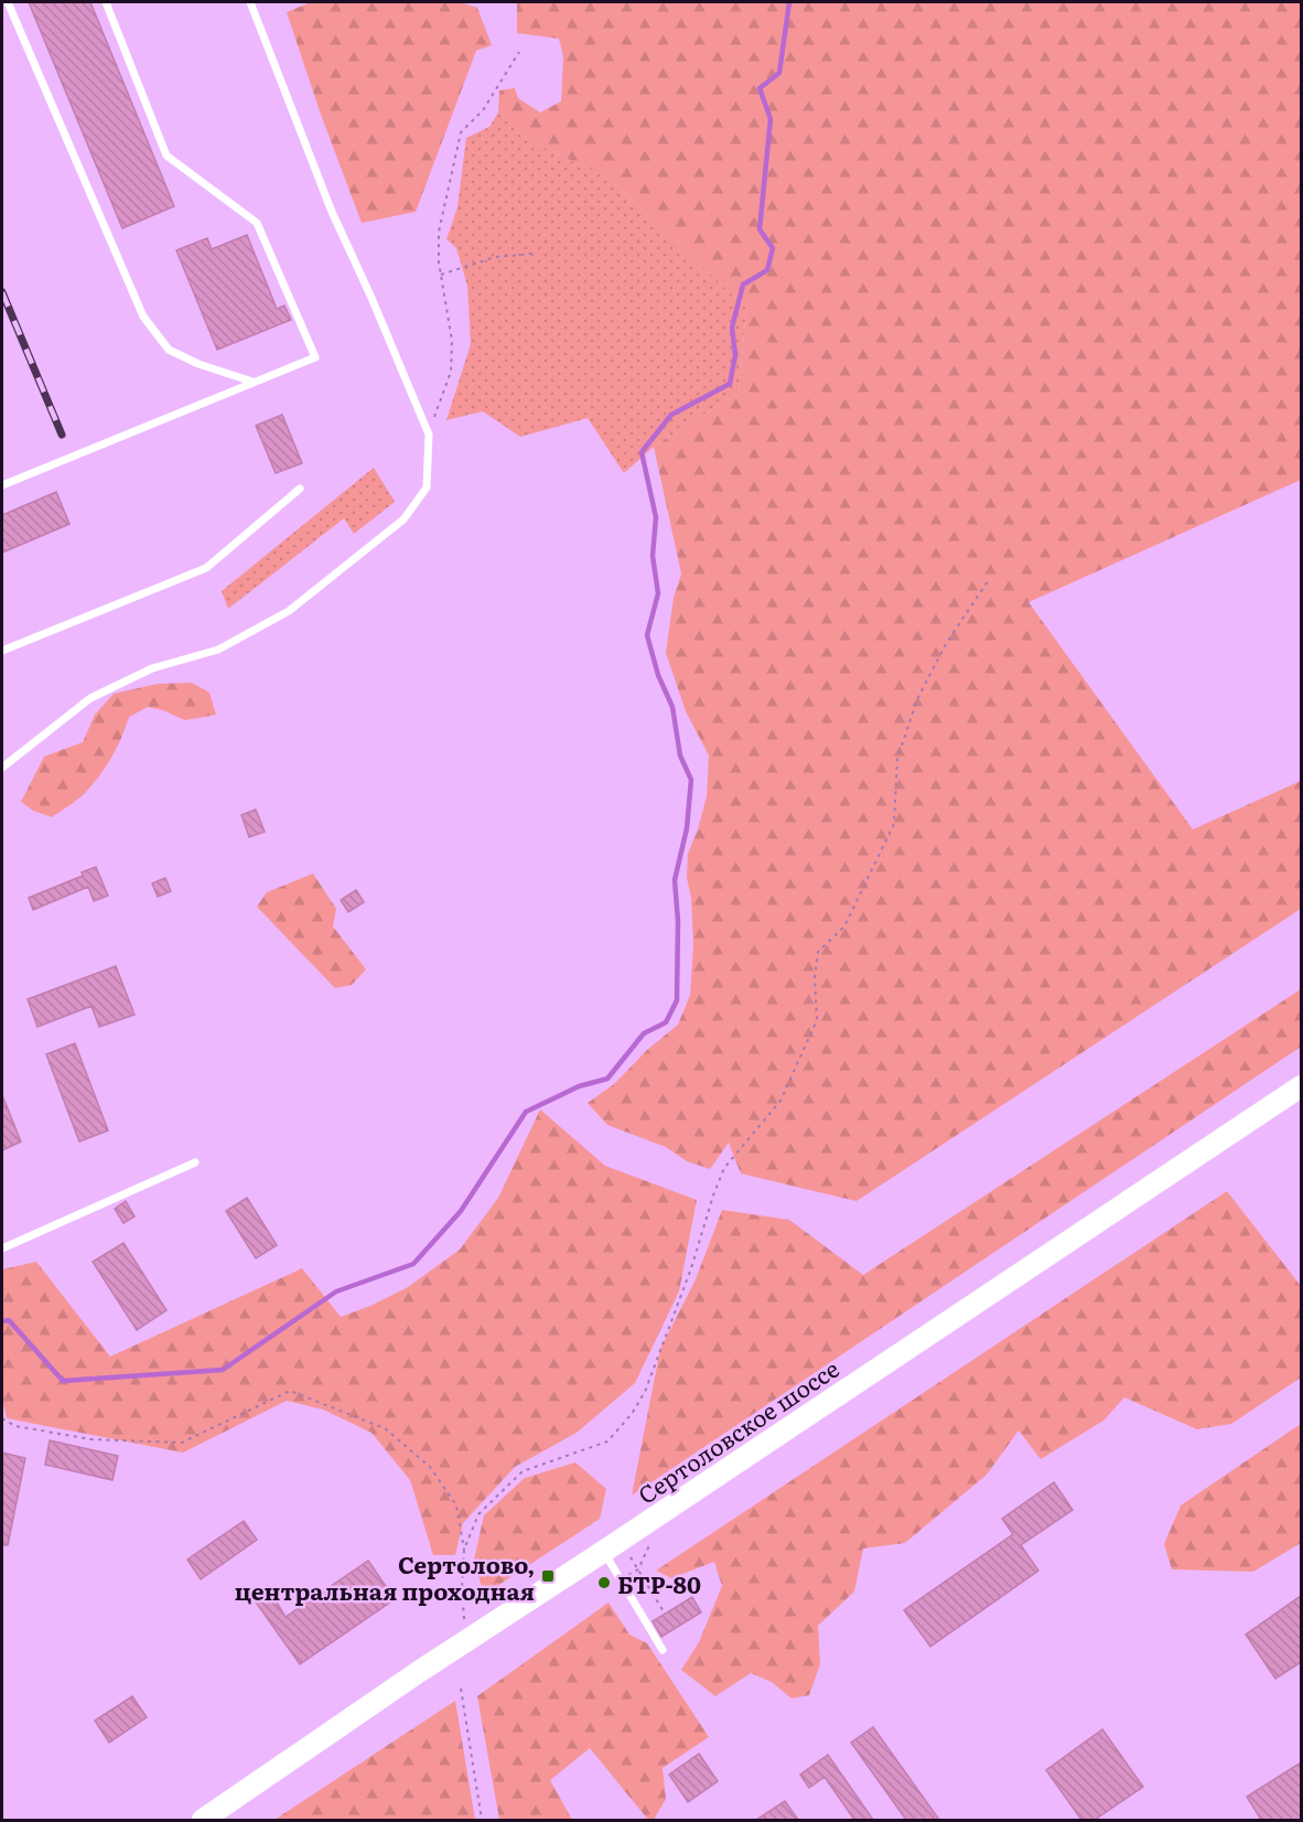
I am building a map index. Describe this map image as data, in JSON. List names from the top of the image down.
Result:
{
  "streets": {
    "main road": ["Сертоловское шоссе"]
  },
  "places": {
    "transit": ["Сертолово, центральная проходная"],
    "other": ["БТР-80"]
  }
}
